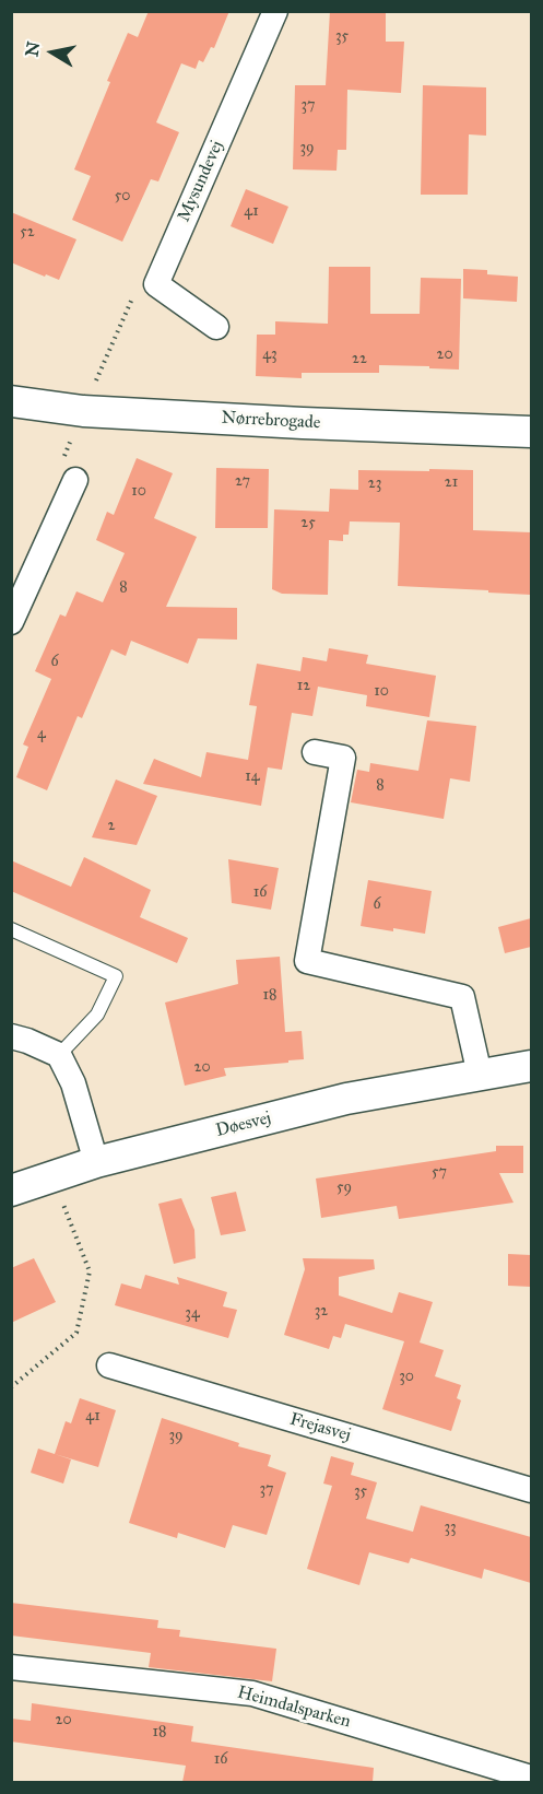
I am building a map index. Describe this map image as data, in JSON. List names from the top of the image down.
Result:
{
  "streets": {
    "street": [
      "Mysundevej",
      "Nørrebrogade",
      "Døesvej",
      "Frejasvej",
      "Heimdalsparken"
    ]
  },
  "house_numbers": [
    "35",
    "37",
    "39",
    "50",
    "41",
    "52",
    "43",
    "20",
    "22",
    "27",
    "21",
    "23",
    "10",
    "25",
    "8",
    "6",
    "12",
    "10",
    "4",
    "14",
    "8",
    "2",
    "16",
    "6",
    "18",
    "20",
    "57",
    "59",
    "32",
    "34",
    "30",
    "41",
    "39",
    "37",
    "35",
    "33",
    "20",
    "18",
    "16"
  ],
  "north": "left"
}
